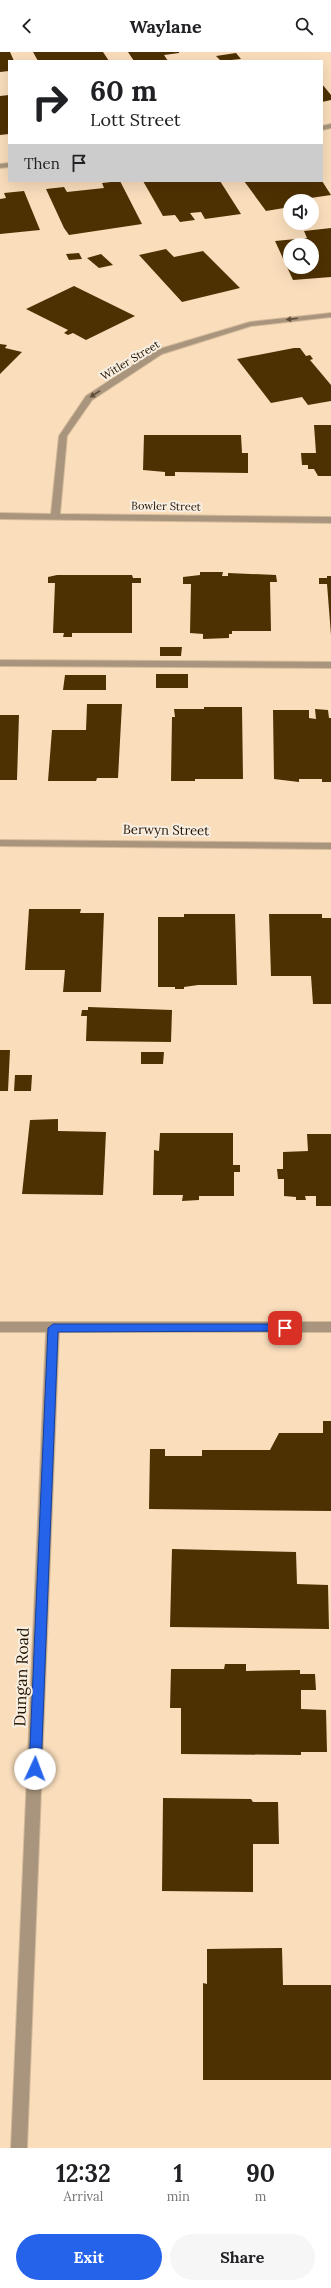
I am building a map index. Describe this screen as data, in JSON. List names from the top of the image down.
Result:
{
  "streets": {
    "street": [
      "Witler Street",
      "Bowler Street",
      "Berwyn Street",
      "Dungan Road"
    ]
  },
  "crossings": [
    ["Witler Street", "Bowler Street"]
  ],
  "one_way": ["Witler Street"],
  "page": {
    "header": "Waylane",
    "turn": ["60 m", "Lott Street"],
    "then": "Then",
    "eta": [
      "12:32",
      "Arrival",
      "1",
      "min",
      "90",
      "m"
    ],
    "buttons": ["Exit", "Share"]
  }
}
